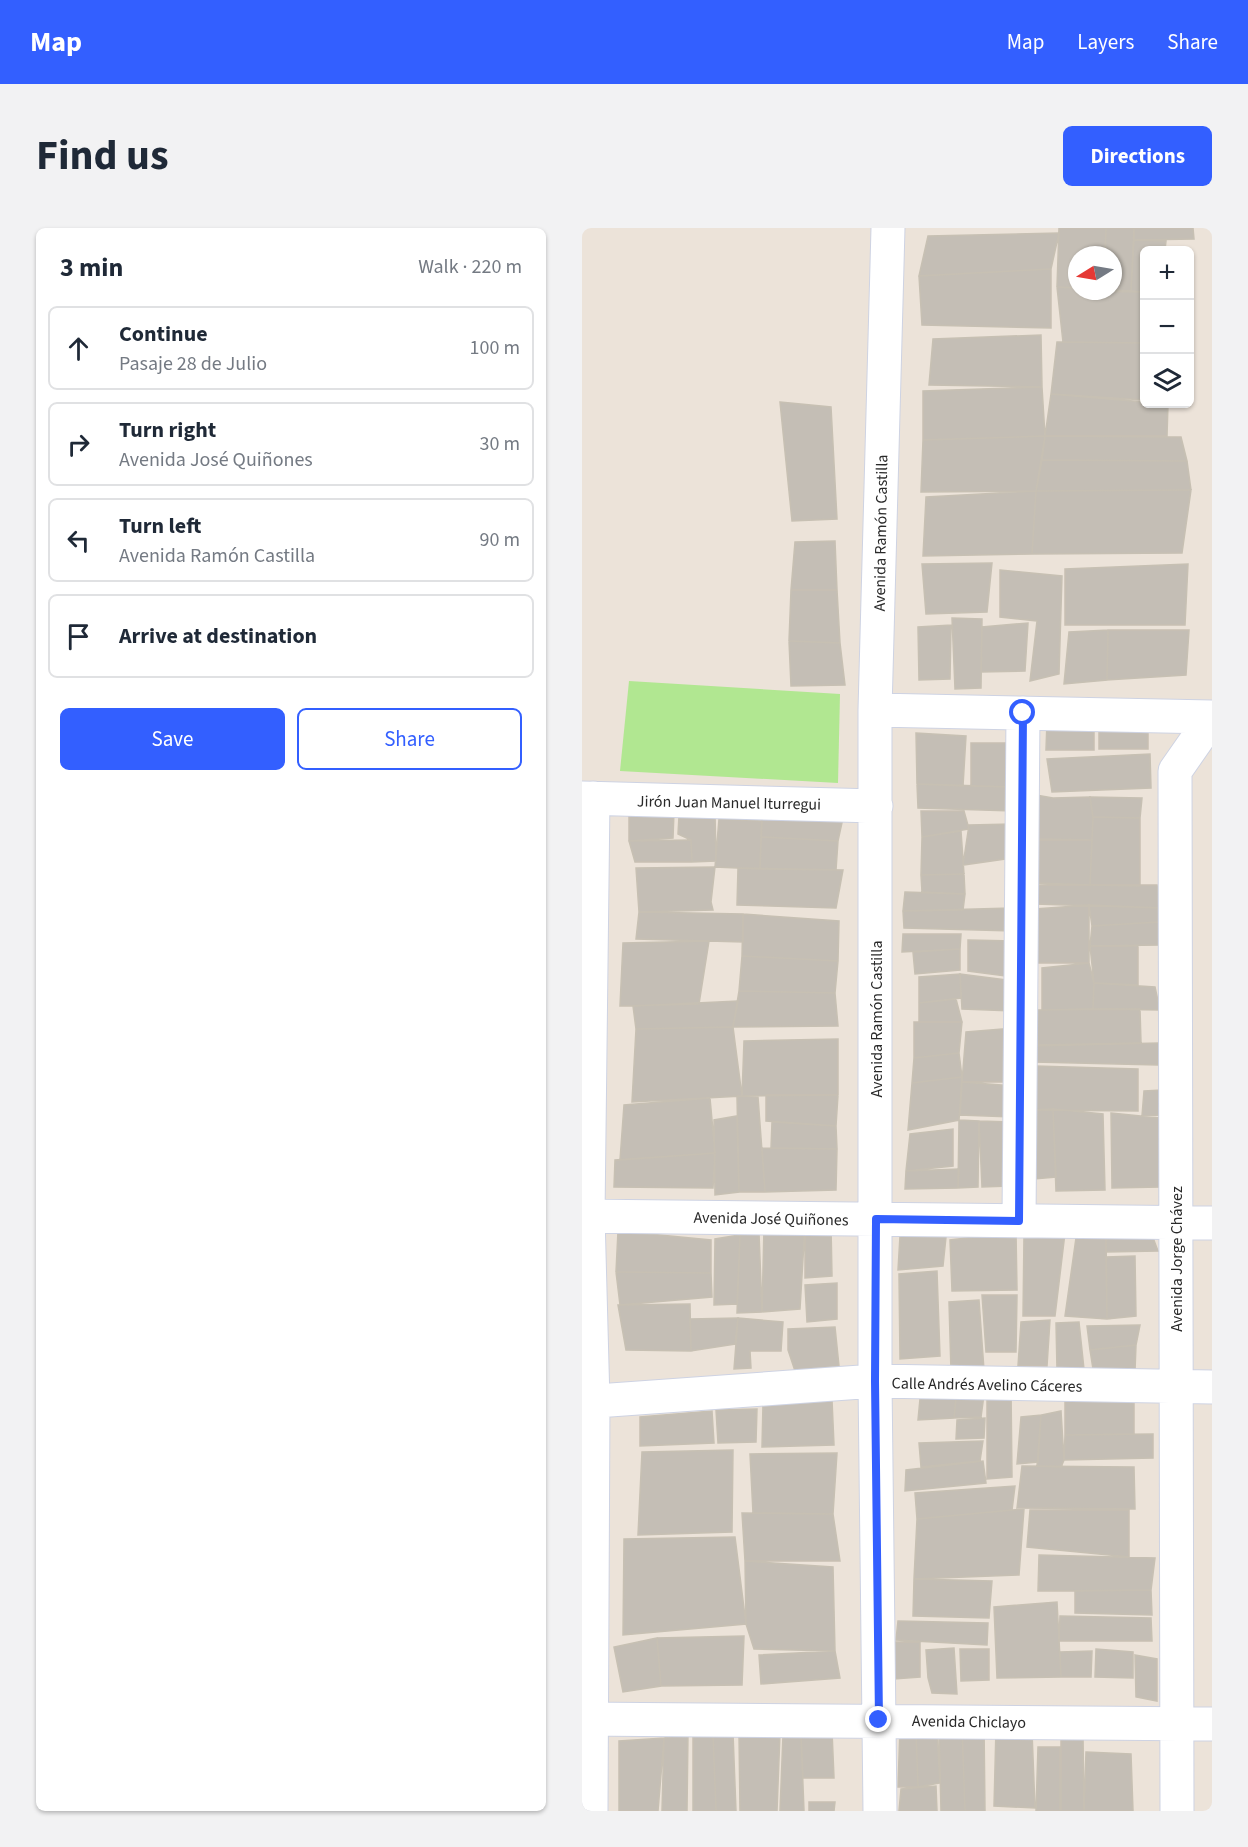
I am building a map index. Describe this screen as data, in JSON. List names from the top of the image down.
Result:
{
  "streets": {
    "street": [
      "Avenida Ramón Castilla",
      "Jirón Juan Manuel Iturregui",
      "Avenida José Quiñones",
      "Avenida Jorge Chávez",
      "Calle Andrés Avelino Cáceres",
      "Avenida Chiclayo"
    ]
  },
  "crossings": [
    ["Avenida Ramón Castilla", "Jirón Juan Manuel Iturregui"],
    ["Avenida Ramón Castilla", "Avenida José Quiñones"],
    ["Avenida Ramón Castilla", "Calle Andrés Avelino Cáceres"],
    ["Avenida Ramón Castilla", "Avenida Chiclayo"],
    ["Avenida José Quiñones", "Avenida Jorge Chávez"],
    ["Avenida Jorge Chávez", "Calle Andrés Avelino Cáceres"],
    ["Avenida Jorge Chávez", "Avenida Chiclayo"]
  ],
  "north": "left",
  "page": {
    "header": "Map",
    "nav": ["Map", "Layers", "Share"],
    "title": "Find us",
    "buttons": [
      "Directions",
      ["Save", "Share"]
    ],
    "heading": ["3 min", "Walk · 220 m"],
    "map_buttons": ["+", "−"],
    "list": [
      ["Continue", "Pasaje 28 de Julio", "100 m"],
      ["Turn right", "Avenida José Quiñones", "30 m"],
      ["Turn left", "Avenida Ramón Castilla", "90 m"],
      "Arrive at destination"
    ]
  }
}
